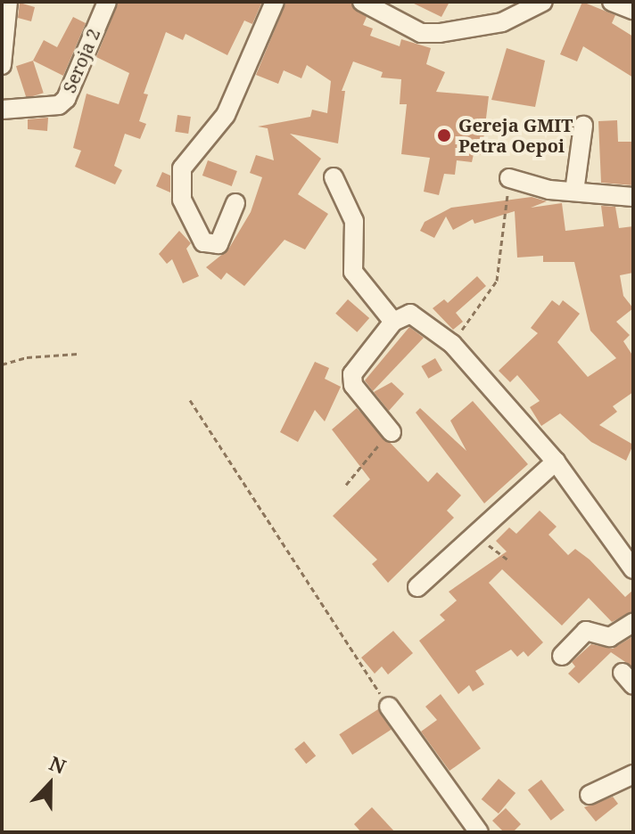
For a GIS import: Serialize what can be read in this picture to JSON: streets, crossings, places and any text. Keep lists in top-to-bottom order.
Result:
{
  "streets": {
    "street": ["Seroja 2"]
  },
  "places": ["Gereja GMIT Petra Oepoi"],
  "north": "top"
}
